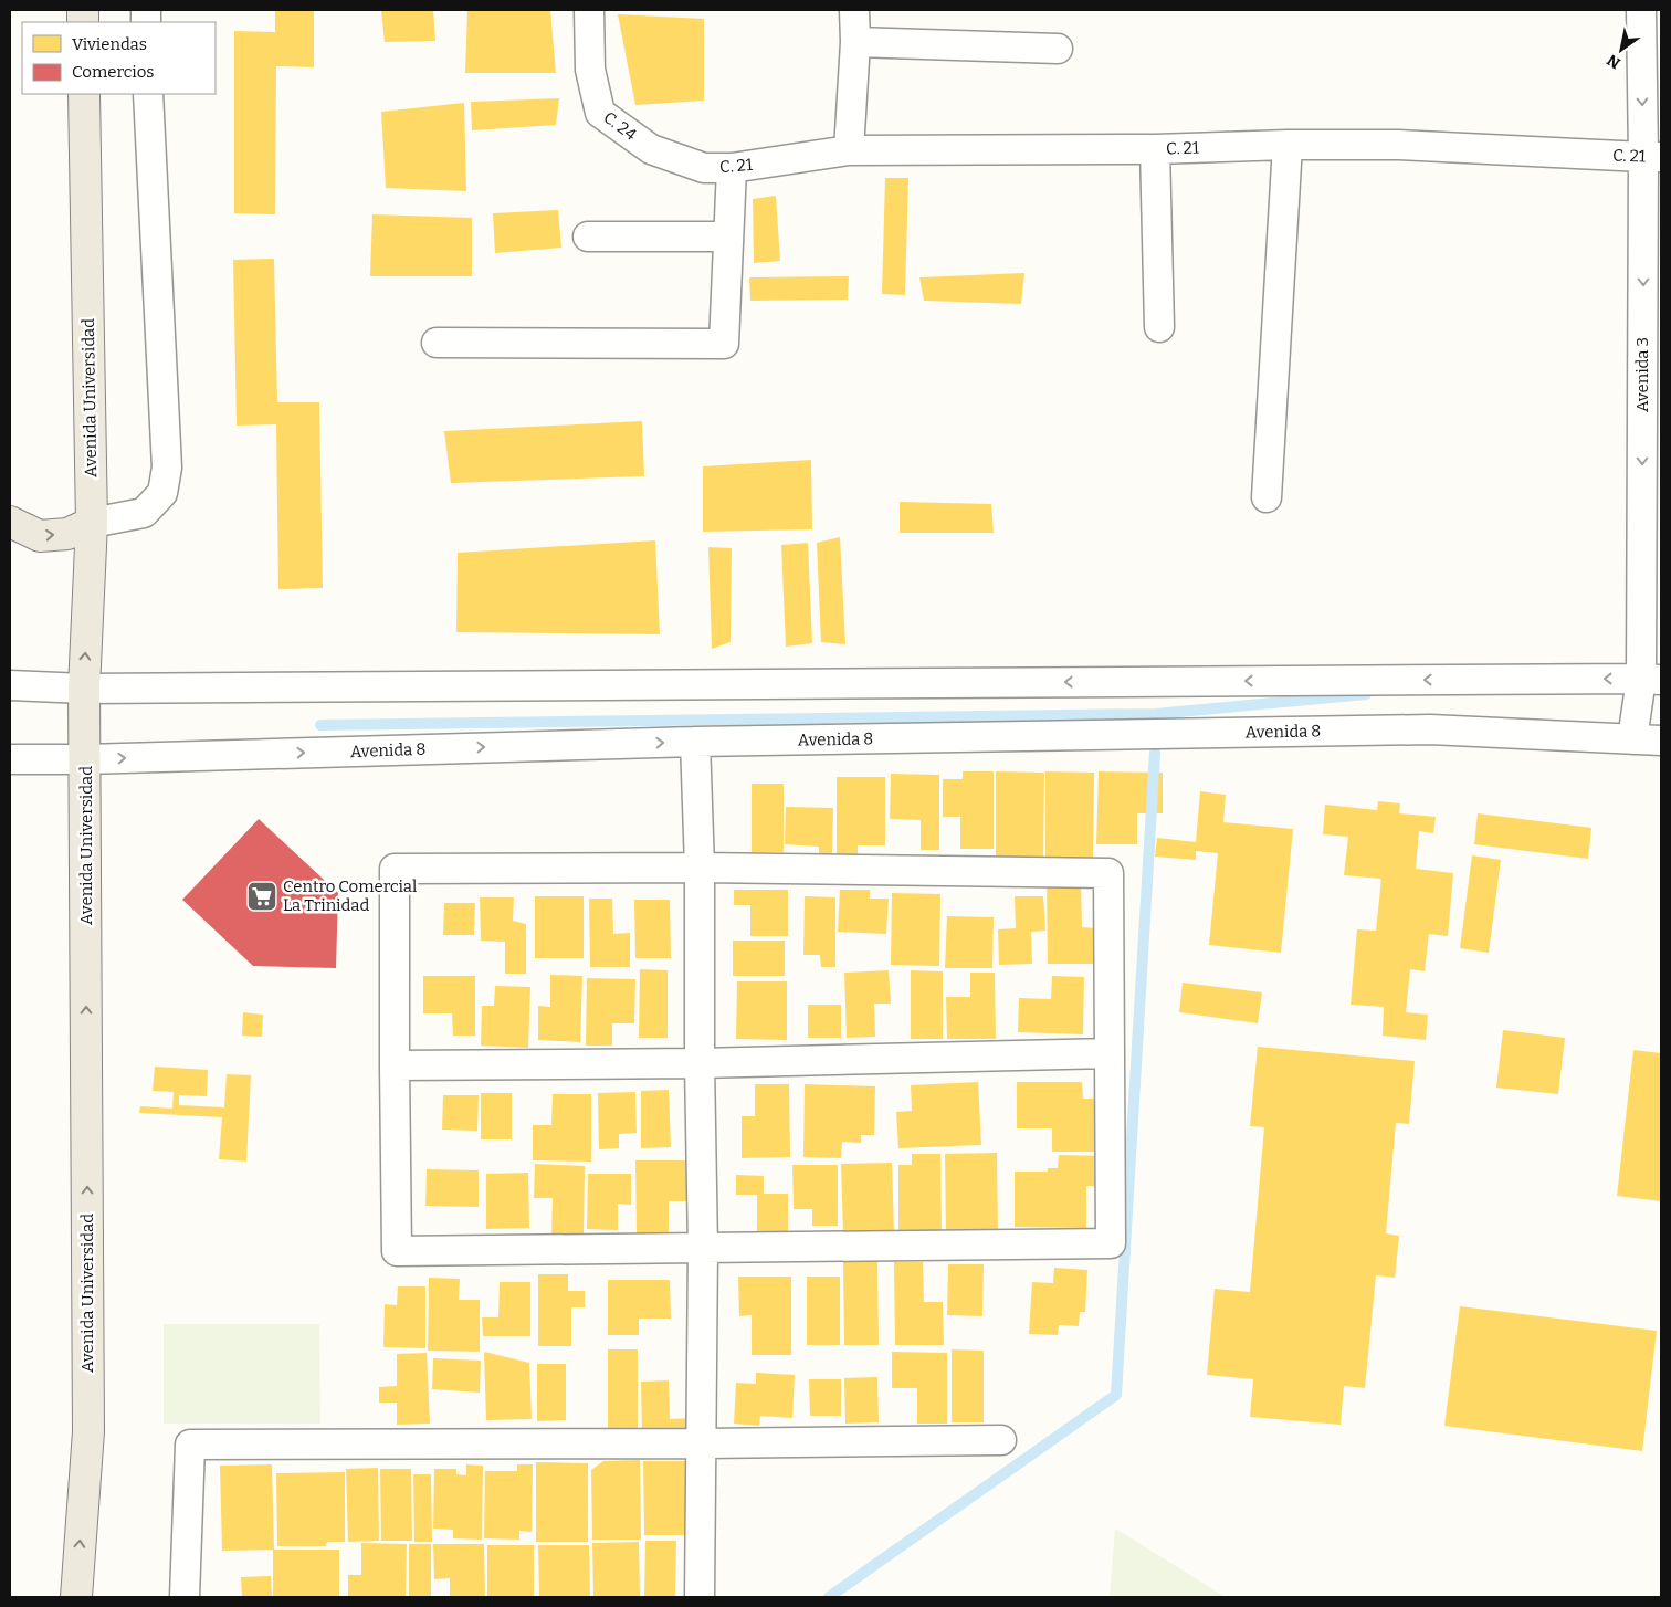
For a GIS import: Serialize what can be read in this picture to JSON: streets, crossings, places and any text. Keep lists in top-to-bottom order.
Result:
{
  "streets": {
    "main road": ["Avenida Universidad"],
    "street": [
      "C. 24",
      "C. 21",
      "Avenida 3",
      "Avenida 8"
    ]
  },
  "crossings": [
    ["C. 24", "C. 21"],
    ["C. 21", "Avenida 3"],
    ["Avenida 3", "Avenida 8"],
    ["Avenida Universidad", "Avenida 8"]
  ],
  "one_way": ["Avenida 3", "Avenida Universidad"],
  "places": {
    "supermarket": ["Centro Comercial La Trinidad"]
  },
  "legend": ["Viviendas", "Comercios"],
  "north": "bottom left"
}
